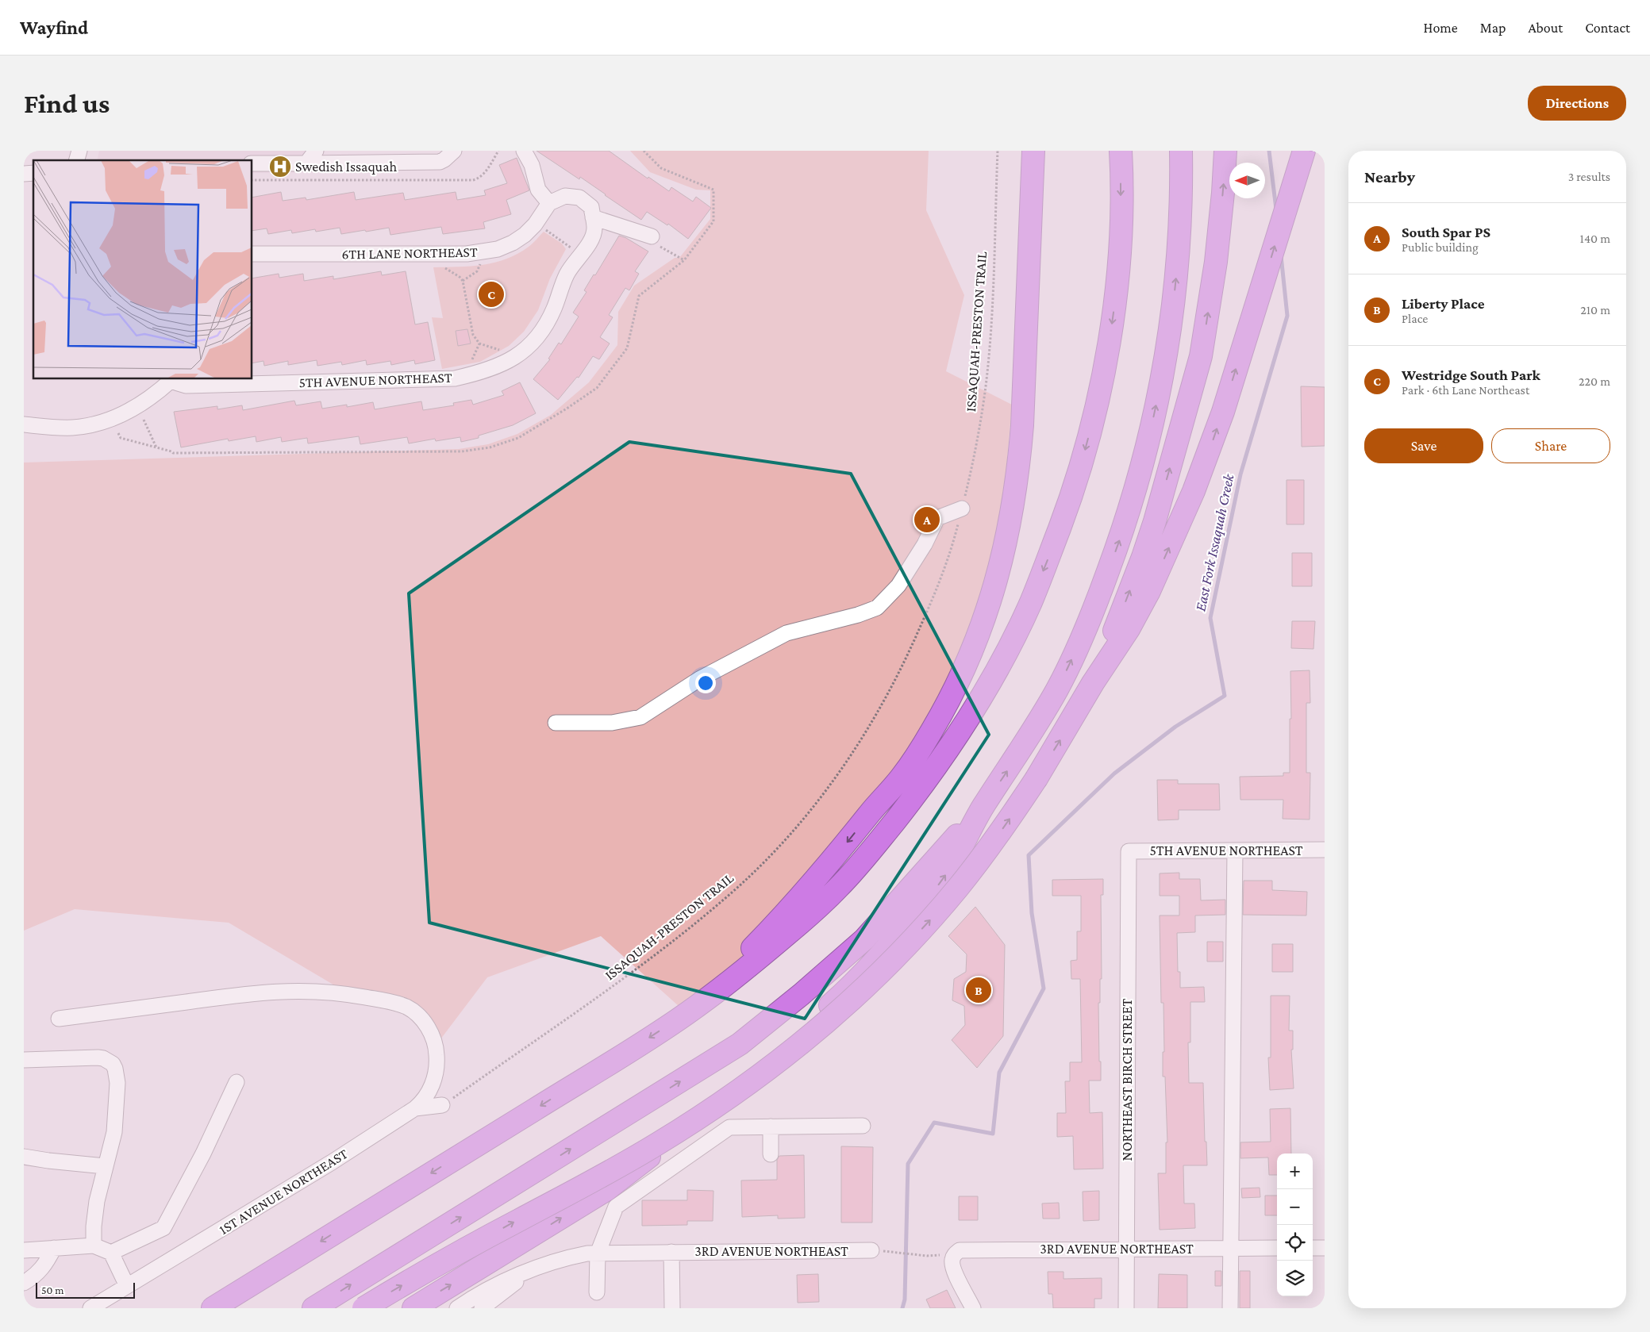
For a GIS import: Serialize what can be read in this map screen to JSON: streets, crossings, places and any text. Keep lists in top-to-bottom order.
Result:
{
  "streets": {
    "street": [
      "6TH LANE NORTHEAST",
      "5TH AVENUE NORTHEAST",
      "NORTHEAST BIRCH STREET",
      "1ST AVENUE NORTHEAST",
      "3RD AVENUE NORTHEAST"
    ],
    "path": ["ISSAQUAH-PRESTON TRAIL"]
  },
  "crossings": [
    ["5TH AVENUE NORTHEAST", "NORTHEAST BIRCH STREET"],
    ["NORTHEAST BIRCH STREET", "3RD AVENUE NORTHEAST"]
  ],
  "water": ["East Fork Issaquah Creek"],
  "places": {
    "hospital": ["Swedish Issaquah"]
  },
  "scale_bar": "50 m",
  "north": "left",
  "page": {
    "header": "Wayfind",
    "nav": [
      "Home",
      "Map",
      "About",
      "Contact"
    ],
    "buttons": [
      "Directions",
      ["Save", "Share"]
    ],
    "title": "Find us",
    "heading": ["Nearby", "3 results"],
    "list": [
      {
        "mark": "A",
        "name": "South Spar PS",
        "note": "Public building",
        "value": "140 m"
      },
      {
        "mark": "B",
        "name": "Liberty Place",
        "note": "Place",
        "value": "210 m"
      },
      {
        "mark": "C",
        "name": "Westridge South Park",
        "note": "Park · 6th Lane Northeast",
        "value": "220 m"
      }
    ],
    "pins": ["C", "A", "B"],
    "map_buttons": ["+", "−"],
    "scale": "50 m"
  }
}
